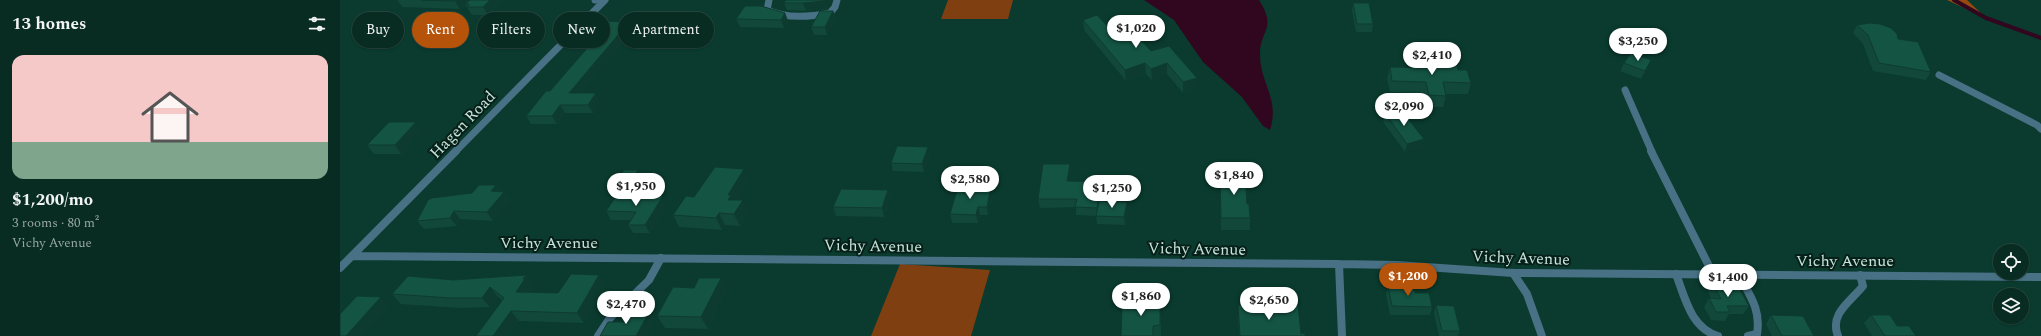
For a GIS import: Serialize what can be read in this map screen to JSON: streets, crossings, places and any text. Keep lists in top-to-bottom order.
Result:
{
  "streets": {
    "street": ["Hagen Road", "Vichy Avenue"]
  },
  "crossings": [
    ["Hagen Road", "Vichy Avenue"]
  ],
  "page": {
    "heading": "13 homes",
    "chip": [
      "Buy",
      "Rent",
      "Filters",
      "New",
      "Apartment"
    ],
    "price": [
      "$1,020",
      "$3,250",
      "$2,410",
      "$2,090",
      "$1,840",
      "$2,580",
      "$1,950",
      "$1,250",
      "$1,200",
      "$1,400",
      "$1,860",
      "$2,650",
      "$2,470"
    ],
    "list": [
      {
        "name": "$1,200/mo",
        "note": "3 rooms · 80 m² · Vichy Avenue"
      }
    ]
  }
}
